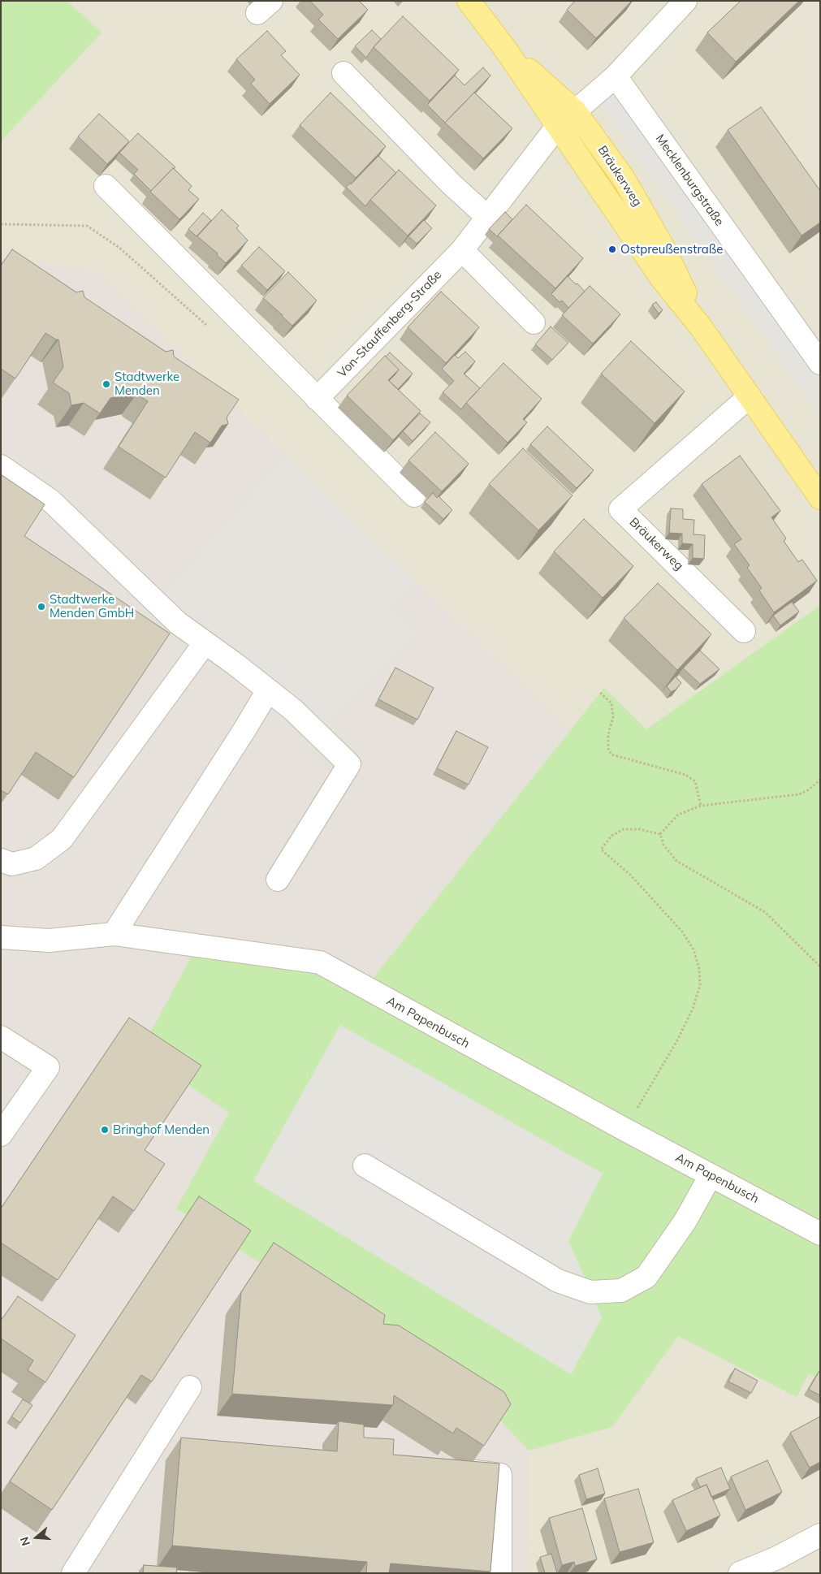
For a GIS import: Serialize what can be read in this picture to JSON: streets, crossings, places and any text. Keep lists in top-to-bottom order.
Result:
{
  "streets": {
    "main road": ["Bräukerweg"],
    "street": ["Mecklenburgstraße", "Von-Stauffenberg-Straße", "Am Papenbusch"]
  },
  "crossings": [
    ["Bräukerweg", "Von-Stauffenberg-Straße"]
  ],
  "places": [
    "Ostpreußenstraße",
    "Stadtwerke Menden",
    "Stadtwerke Menden GmbH",
    "Bringhof Menden"
  ],
  "north": "left"
}
